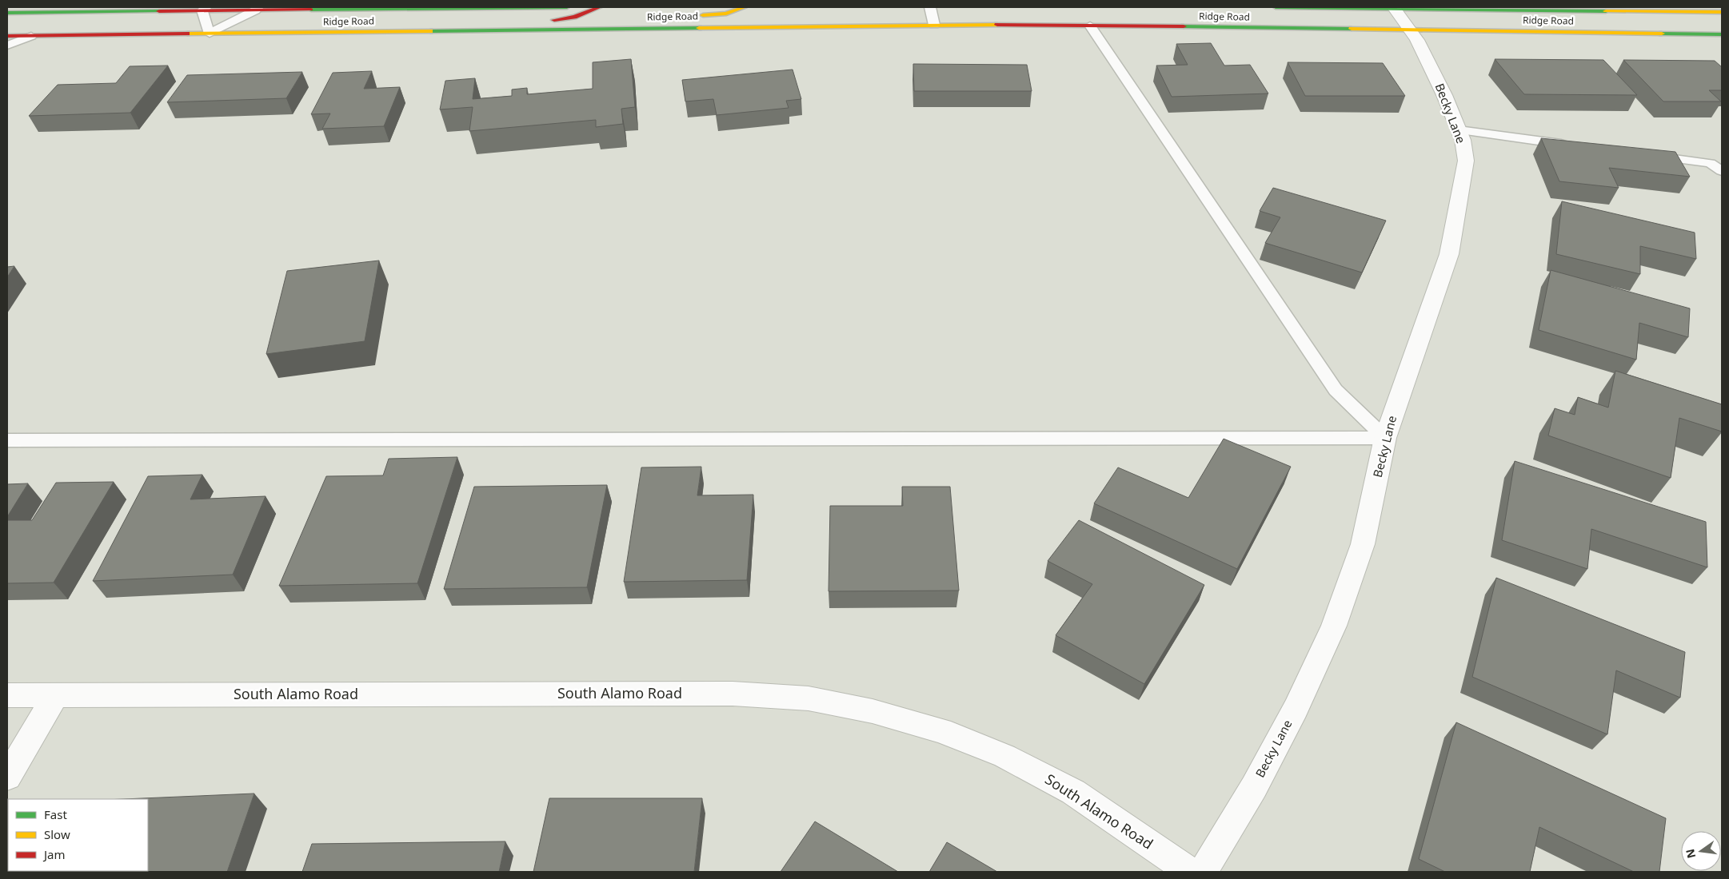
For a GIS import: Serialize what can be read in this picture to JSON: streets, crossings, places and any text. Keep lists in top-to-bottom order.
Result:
{
  "streets": {
    "main road": ["Ridge Road"],
    "street": ["Becky Lane", "South Alamo Road"]
  },
  "crossings": [
    ["Ridge Road", "Becky Lane"]
  ],
  "legend": ["Fast", "Slow", "Jam"],
  "north": "left"
}
